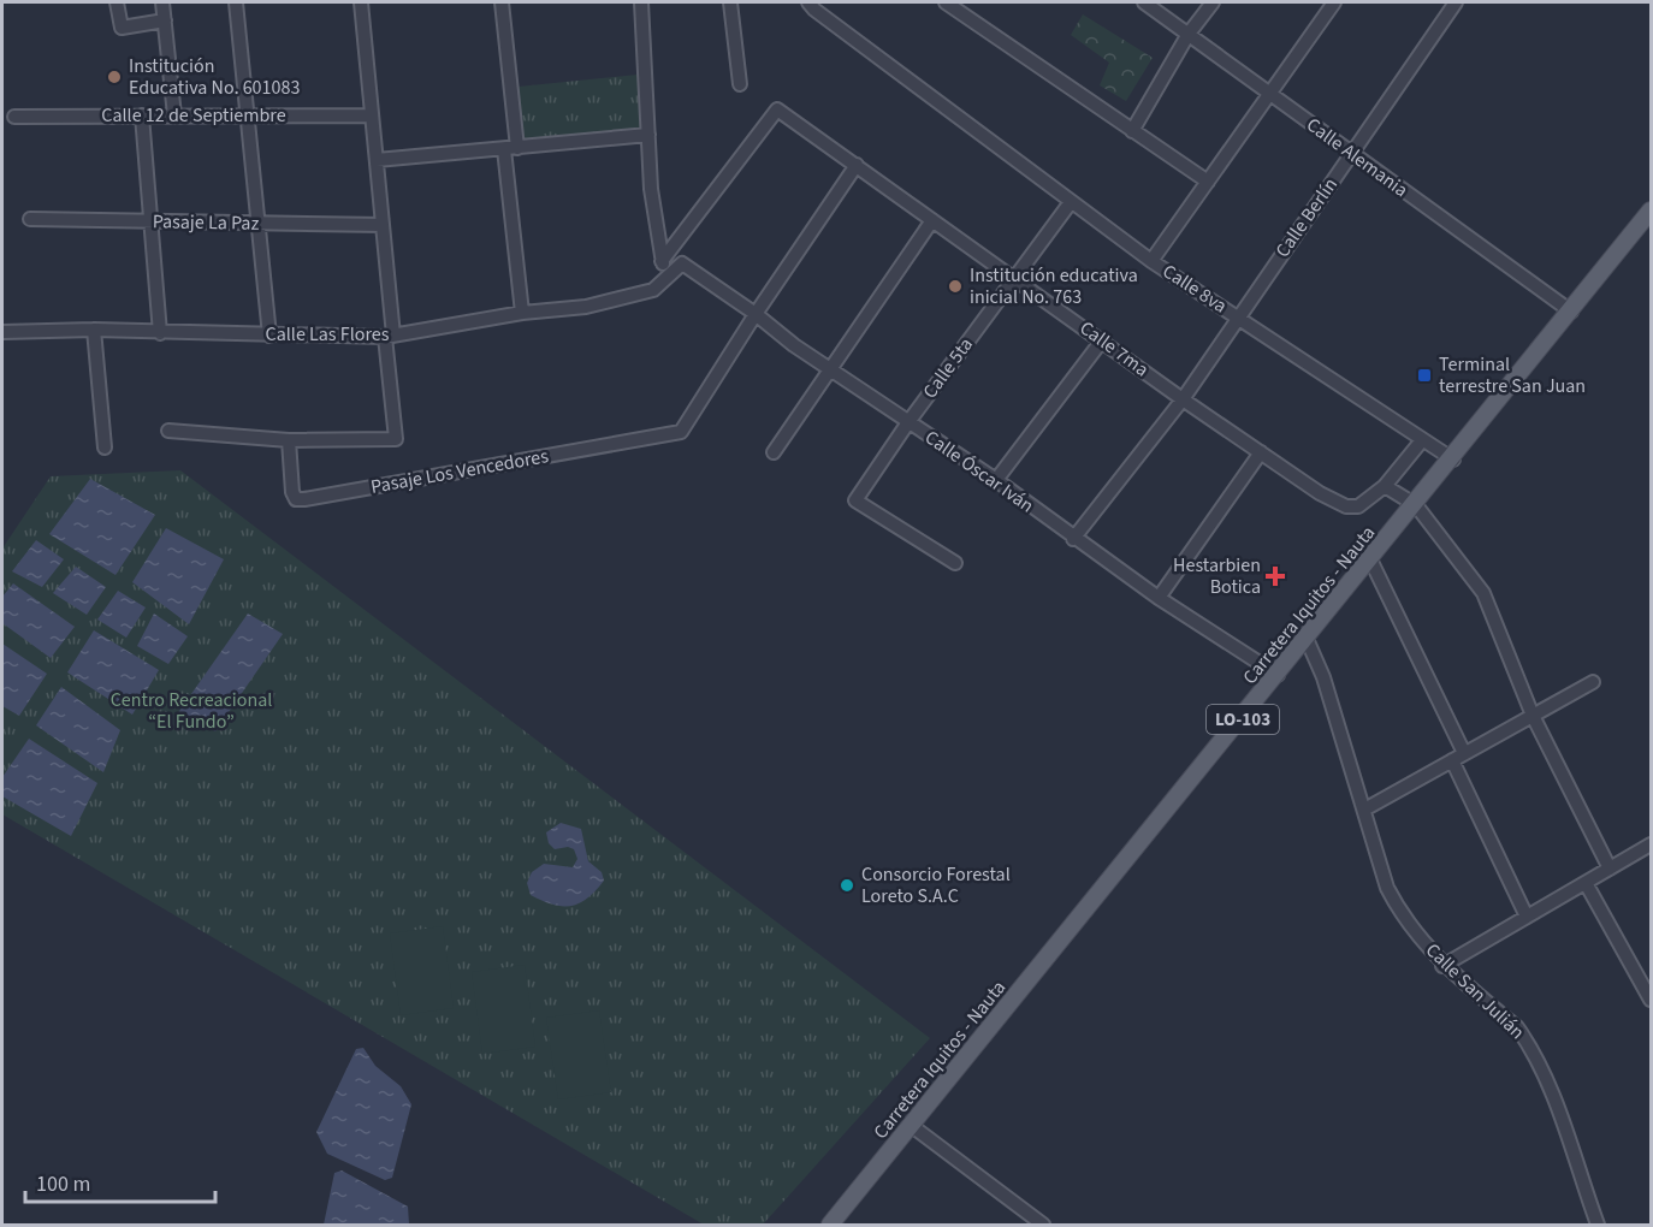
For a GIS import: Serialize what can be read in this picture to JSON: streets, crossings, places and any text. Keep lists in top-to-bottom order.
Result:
{
  "streets": {
    "main road": ["Carretera Iquitos - Nauta", "LO-103"],
    "street": [
      "Calle 12 de Septiembre",
      "Calle Alemania",
      "Calle Berlín",
      "Pasaje La Paz",
      "Calle 8va",
      "Calle Las Flores",
      "Calle 7ma",
      "Calle 5ta",
      "Pasaje Los Vencedores",
      "Calle Óscar Iván",
      "Calle San Julián"
    ]
  },
  "crossings": [
    ["Calle Alemania", "Calle Berlín"],
    ["Calle Alemania", "Carretera Iquitos - Nauta"],
    ["Calle Berlín", "Calle 8va"],
    ["Calle Berlín", "Calle 7ma"],
    ["Calle Berlín", "Calle Óscar Iván"],
    ["Calle 8va", "Calle 7ma"],
    ["Calle 8va", "Calle 5ta"],
    ["Calle 8va", "Carretera Iquitos - Nauta"],
    ["Calle Las Flores", "Calle Óscar Iván"],
    ["Calle 7ma", "Calle 5ta"],
    ["Calle 5ta", "Calle Óscar Iván"],
    ["Pasaje Los Vencedores", "Calle Óscar Iván"],
    ["Calle Óscar Iván", "Carretera Iquitos - Nauta"],
    ["Carretera Iquitos - Nauta", "Calle San Julián"]
  ],
  "parks": ["Centro Recreacional “El Fundo”"],
  "places": {
    "other": ["Institución Educativa No. 601083", "Institución educativa inicial No. 763", "Consorcio Forestal Loreto S.A.C"],
    "transit": ["Terminal terrestre San Juan"],
    "health": ["Hestarbien Botica"]
  },
  "scale_bar": "100 m"
}
